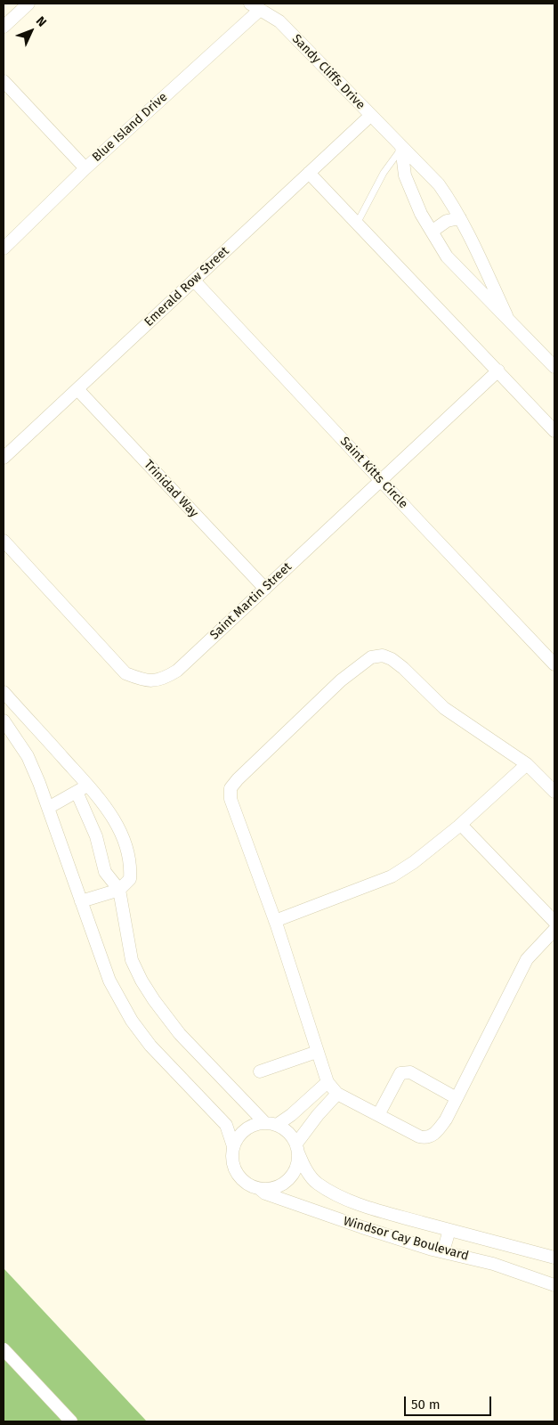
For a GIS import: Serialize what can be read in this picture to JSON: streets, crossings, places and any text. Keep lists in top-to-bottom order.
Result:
{
  "streets": {
    "street": [
      "Sandy Cliffs Drive",
      "Blue Island Drive",
      "Emerald Row Street",
      "Saint Kitts Circle",
      "Trinidad Way",
      "Saint Martin Street",
      "Windsor Cay Boulevard"
    ]
  },
  "crossings": [
    ["Sandy Cliffs Drive", "Blue Island Drive"],
    ["Sandy Cliffs Drive", "Emerald Row Street"],
    ["Emerald Row Street", "Saint Kitts Circle"],
    ["Emerald Row Street", "Trinidad Way"],
    ["Saint Kitts Circle", "Saint Martin Street"],
    ["Trinidad Way", "Saint Martin Street"]
  ],
  "scale_bar": "50 m",
  "north": "top right"
}
